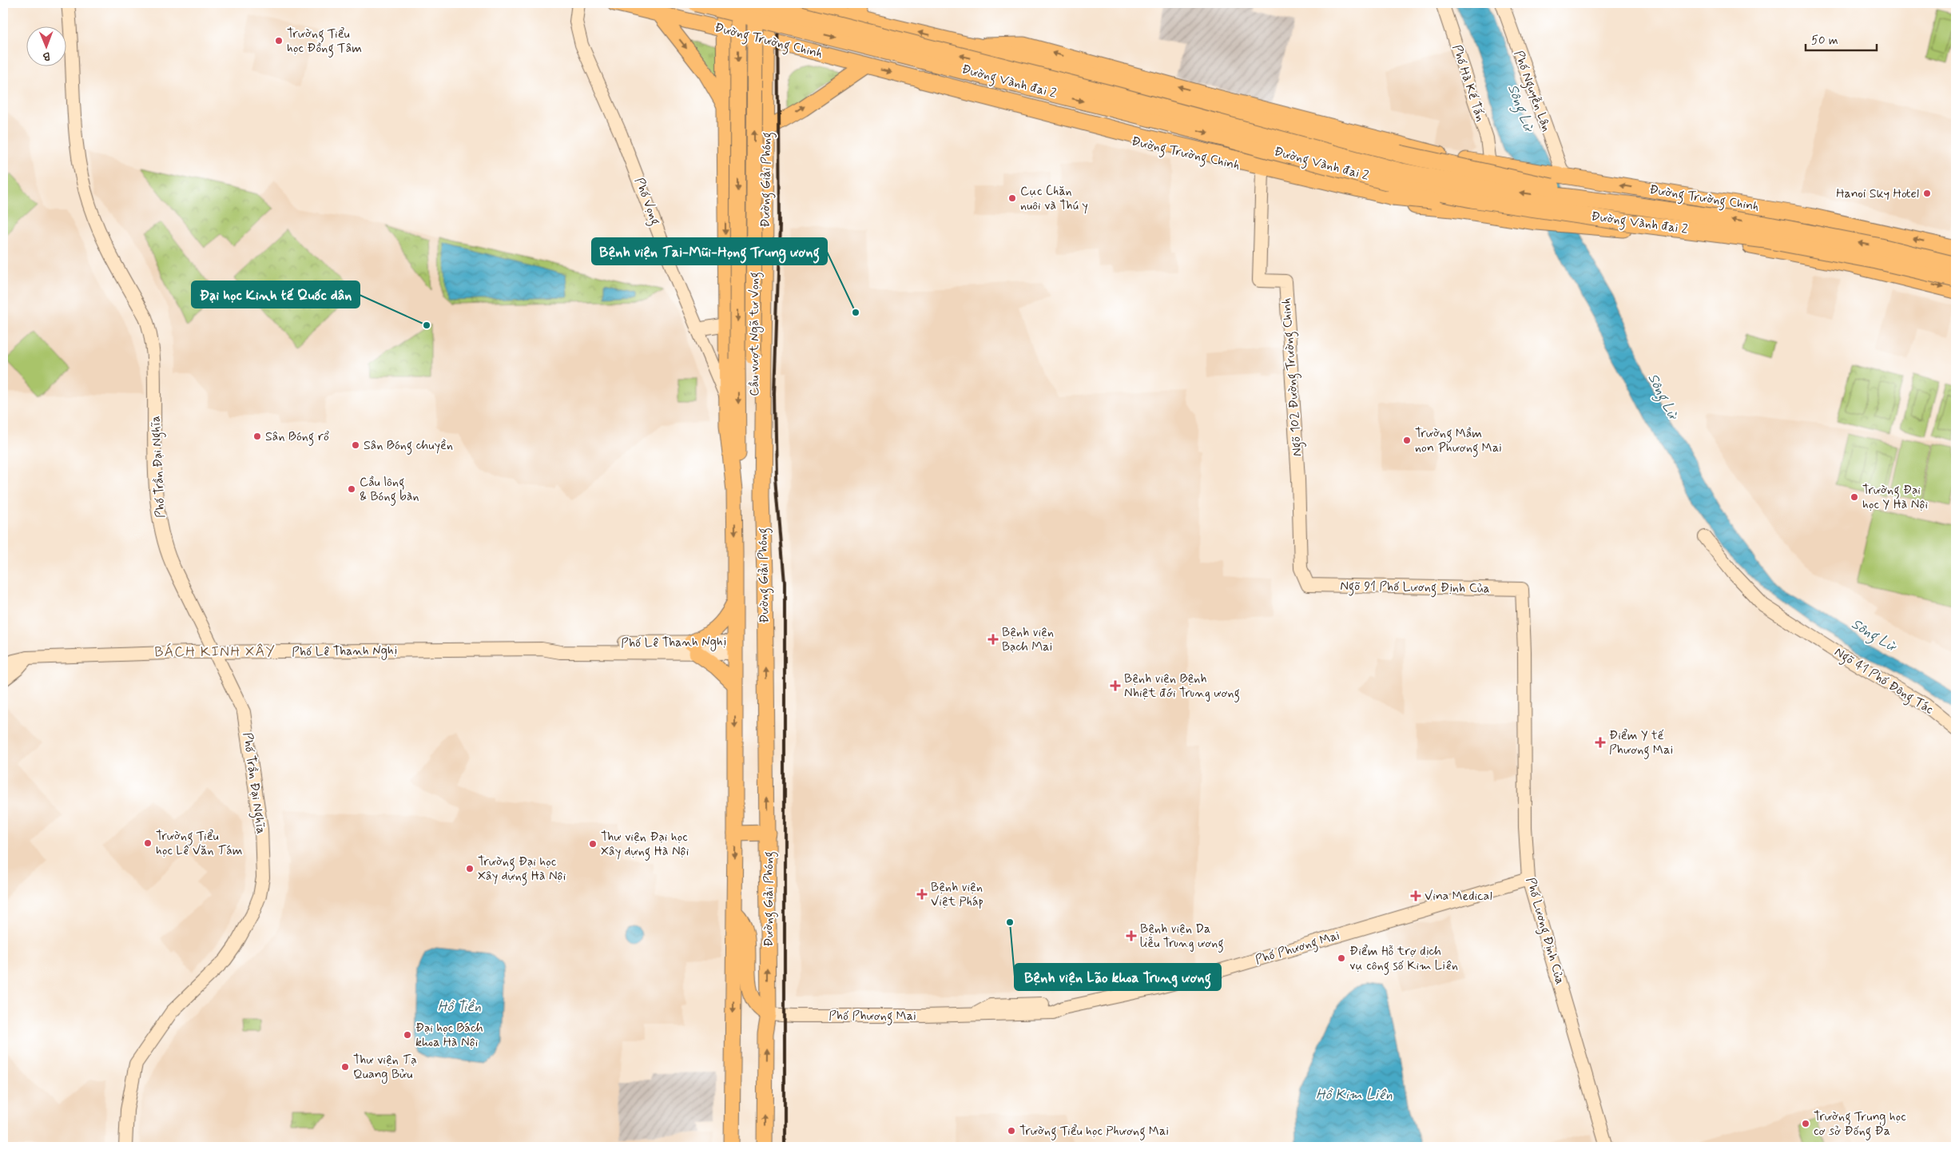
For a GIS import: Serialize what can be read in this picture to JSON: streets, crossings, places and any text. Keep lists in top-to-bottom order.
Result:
{
  "streets": {
    "highway": ["Đường Vành đai 2"],
    "main road": ["Đường Trường Chinh", "Đường Giải Phóng", "Cầu vượt Ngã tư Vọng"],
    "street": [
      "Phố Hà Kế Tấn",
      "Phố Nguyễn Lân",
      "Phố Vọng",
      "Ngõ 102 Đường Trường Chinh",
      "Phố Trần Đại Nghĩa",
      "Ngõ 91 Phố Lương Định Của",
      "Phố Lê Thanh Nghị",
      "Ngõ 41 Phố Đông Tác",
      "Phố Lương Định Của",
      "Phố Phương Mai"
    ]
  },
  "crossings": [
    ["Đường Trường Chinh", "Phố Hà Kế Tấn"],
    ["Đường Trường Chinh", "Phố Nguyễn Lân"],
    ["Đường Trường Chinh", "Đường Giải Phóng"],
    ["Đường Trường Chinh", "Ngõ 102 Đường Trường Chinh"],
    ["Đường Vành đai 2", "Cầu vượt Ngã tư Vọng"],
    ["Đường Giải Phóng", "Cầu vượt Ngã tư Vọng"],
    ["Đường Giải Phóng", "Phố Phương Mai"],
    ["Ngõ 102 Đường Trường Chinh", "Ngõ 91 Phố Lương Định Của"],
    ["Phố Trần Đại Nghĩa", "Phố Lê Thanh Nghị"],
    ["Ngõ 91 Phố Lương Định Của", "Phố Lương Định Của"],
    ["Phố Lương Định Của", "Phố Phương Mai"]
  ],
  "districts": ["BÁCH KINH XÂY"],
  "water": ["Sông Lừ", "Hồ Tiền", "Hồ Kim Liên"],
  "places": {
    "other": [
      "Trường Tiểu học Đồng Tâm",
      "Hanoi Sky Hotel",
      "Cục Chăn nuôi và Thú y",
      "Bệnh viện Tai-Mũi-Họng Trung ương",
      "Đại học Kinh tế Quốc dân",
      "Sân Bóng rổ",
      "Trường Mầm non Phương Mai",
      "Sân Bóng chuyền",
      "Cầu lông & Bóng bàn",
      "Trường Đại học Y Hà Nội",
      "Trường Tiểu học Lê Văn Tám",
      "Thư viện Đại học Xây dựng Hà Nội",
      "Trường Đại học Xây dựng Hà Nội",
      "Bệnh viện Lão khoa Trung ương",
      "Điểm Hỗ trợ dịch vụ công số Kim Liên",
      "Đại học Bách khoa Hà Nội",
      "Thư viện Tạ Quang Bửu",
      "Trường Trung học cơ sở Đống Đa",
      "Trường Tiểu học Phương Mai"
    ],
    "health": [
      "Bệnh viện Bạch Mai",
      "Bệnh viện Bệnh Nhiệt đới Trung ương",
      "Điểm Y tế Phương Mai",
      "Bệnh viện Việt Pháp",
      "Vina Medical",
      "Bệnh viện Da liễu Trung ương"
    ]
  },
  "scale_bar": "50 m",
  "north": "bottom"
}
